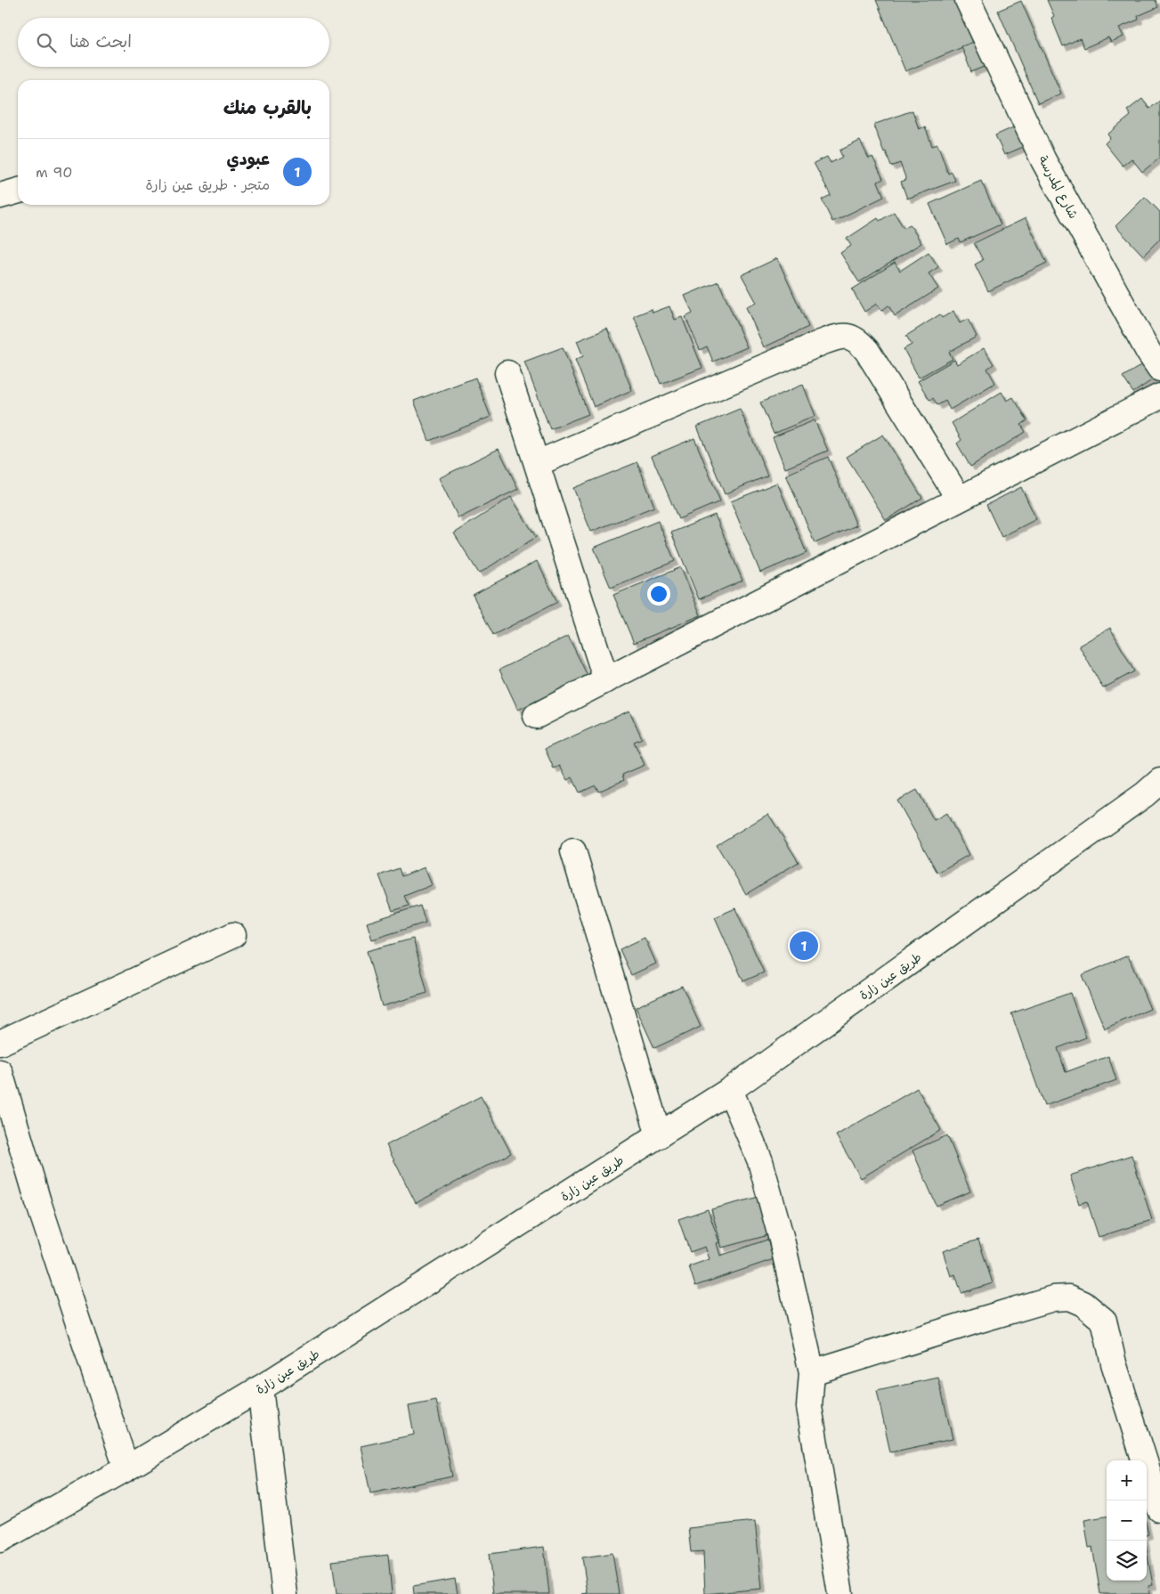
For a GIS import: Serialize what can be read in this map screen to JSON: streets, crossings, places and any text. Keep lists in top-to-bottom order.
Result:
{
  "streets": {
    "street": ["شارع المدرسة", "طريق عين زارة"]
  },
  "page": {
    "search": "ابحث هنا",
    "heading": "بالقرب منك",
    "list": [
      {
        "mark": "1",
        "name": "عبودي",
        "note": "متجر · طريق عين زارة",
        "value": "90 m"
      }
    ],
    "pins": "1",
    "map_buttons": ["+", "−"]
  }
}
